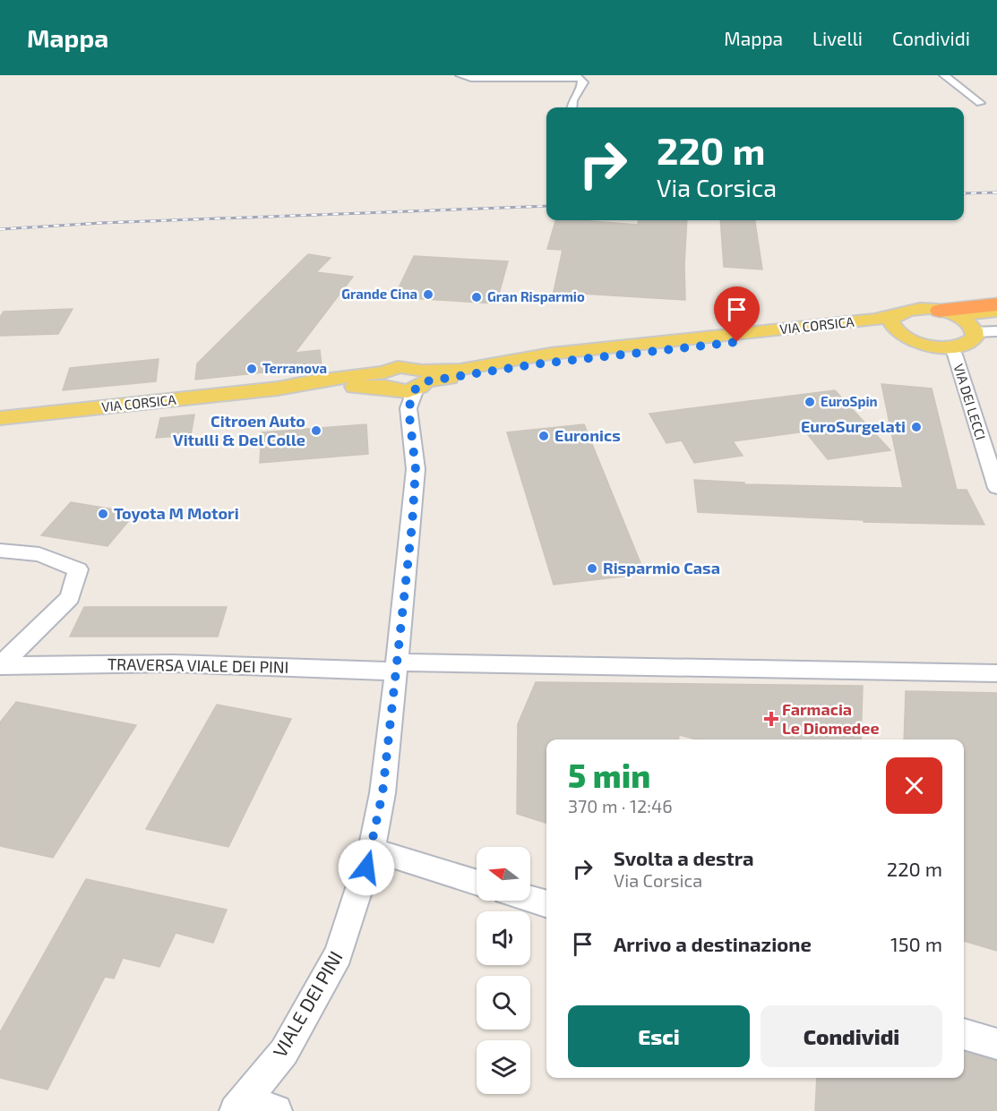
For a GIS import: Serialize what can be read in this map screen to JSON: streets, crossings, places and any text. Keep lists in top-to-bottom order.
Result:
{
  "streets": {
    "main road": ["VIA CORSICA"],
    "street": ["VIA DEI LECCI", "TRAVERSA VIALE DEI PINI", "VIALE DEI PINI"]
  },
  "crossings": [
    ["VIA CORSICA", "VIA DEI LECCI"],
    ["VIA CORSICA", "VIALE DEI PINI"],
    ["TRAVERSA VIALE DEI PINI", "VIALE DEI PINI"]
  ],
  "places": {
    "other": [
      "Grande Cina",
      "Gran Risparmio",
      "Terranova",
      "EuroSpin",
      "EuroSurgelati",
      "Citroen Auto Vitulli & Del Colle",
      "Euronics",
      "Toyota M Motori",
      "Risparmio Casa"
    ],
    "health": ["Farmacia Le Diomedee"]
  },
  "north": "left",
  "page": {
    "header": "Mappa",
    "nav": ["Mappa", "Livelli", "Condividi"],
    "turn": ["220 m", "Via Corsica"],
    "heading": ["5 min", "370 m · 12:46"],
    "list": [
      {
        "name": "Svolta a destra",
        "note": "Via Corsica",
        "value": "220 m"
      },
      {
        "name": "Arrivo a destinazione",
        "value": "150 m"
      }
    ],
    "buttons": ["Esci", "Condividi"]
  }
}
